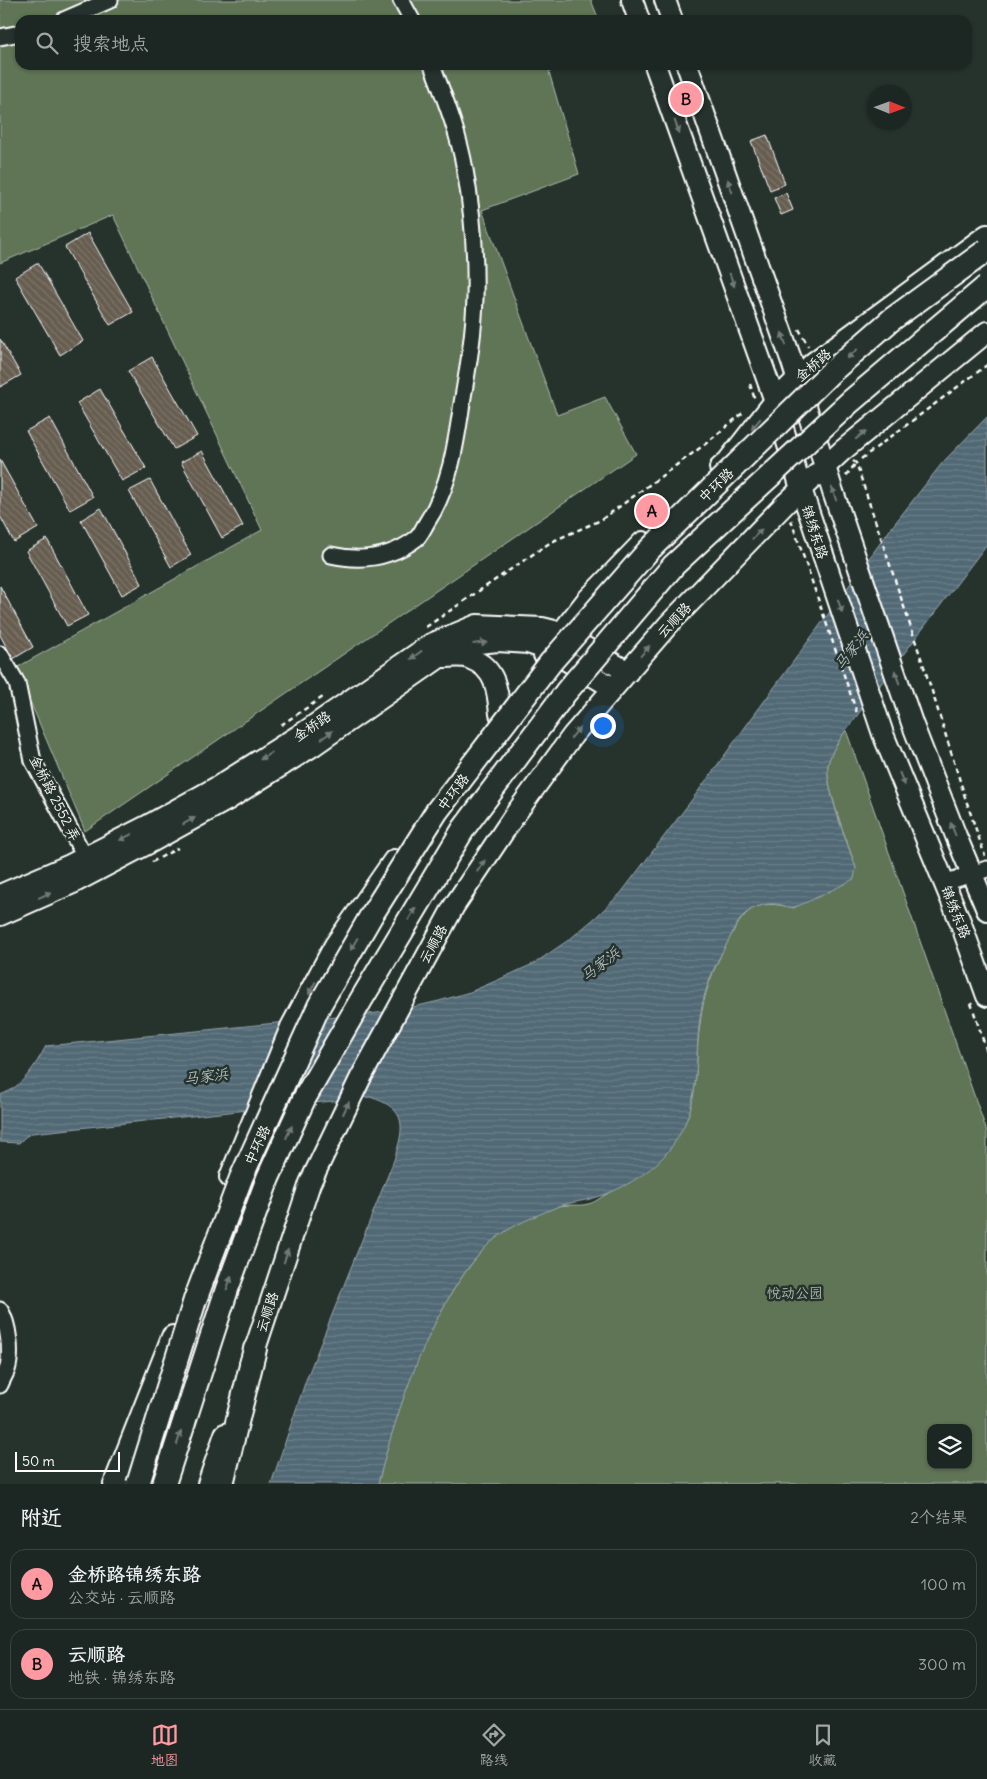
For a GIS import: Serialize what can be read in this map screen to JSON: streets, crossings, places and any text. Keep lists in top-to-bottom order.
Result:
{
  "streets": {
    "highway": ["中环路"],
    "main road": ["金桥路", "锦绣东路", "云顺路"],
    "street": ["金桥路 2552 弄"]
  },
  "crossings": [
    ["金桥路", "锦绣东路"],
    ["金桥路", "云顺路"],
    ["金桥路", "金桥路 2552 弄"],
    ["锦绣东路", "云顺路"]
  ],
  "water": ["马家浜"],
  "parks": ["悦动公园"],
  "scale_bar": "50 m",
  "north": "right",
  "page": {
    "search": "搜索地点",
    "pins": ["B", "A"],
    "scale": "50 m",
    "heading": ["附近", "2个结果"],
    "list": [
      {
        "mark": "A",
        "name": "金桥路锦绣东路",
        "note": "公交站 · 云顺路",
        "value": "100 m"
      },
      {
        "mark": "B",
        "name": "云顺路",
        "note": "地铁 · 锦绣东路",
        "value": "300 m"
      }
    ],
    "nav": ["地图", "路线", "收藏"]
  }
}
